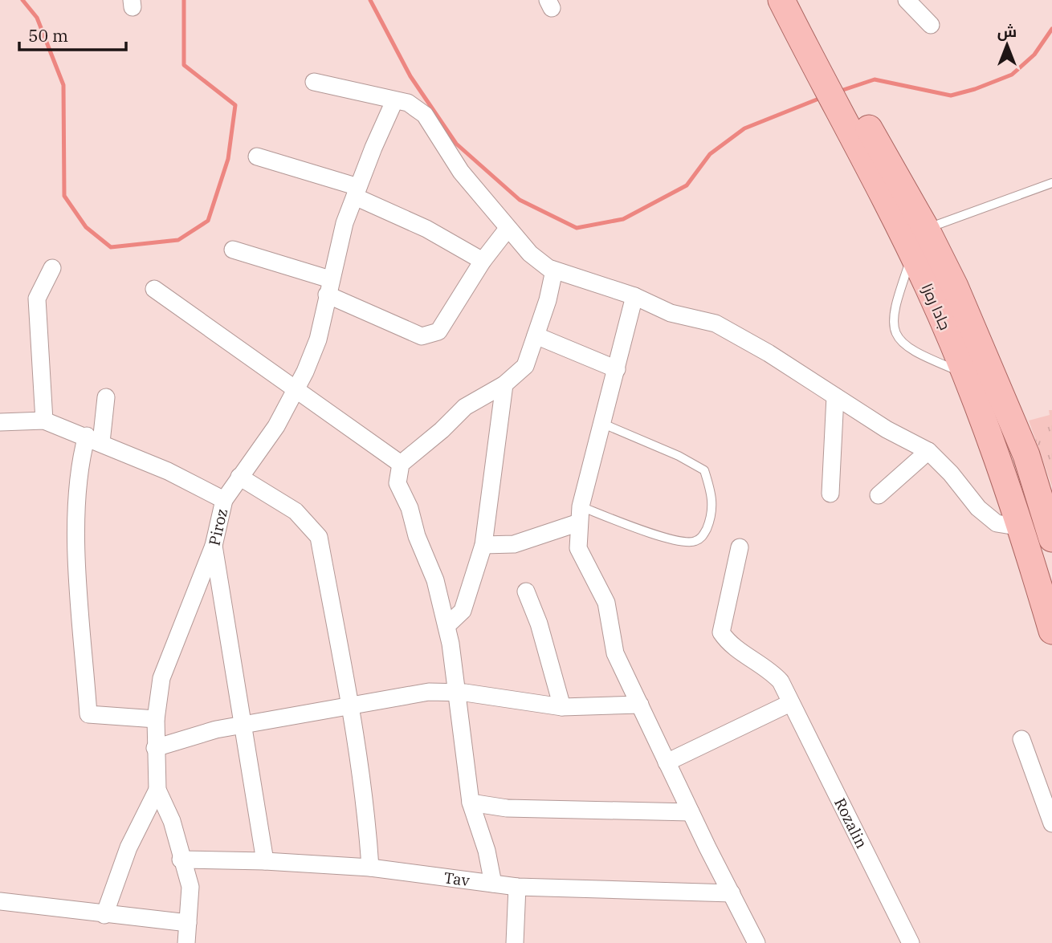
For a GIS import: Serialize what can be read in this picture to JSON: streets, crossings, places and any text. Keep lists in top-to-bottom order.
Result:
{
  "streets": {
    "main road": ["جادا ره‌زا"],
    "street": ["Piroz", "Rozalin", "Tav"]
  },
  "crossings": [
    ["Piroz", "Tav"]
  ],
  "scale_bar": "50 m",
  "north": "top"
}
